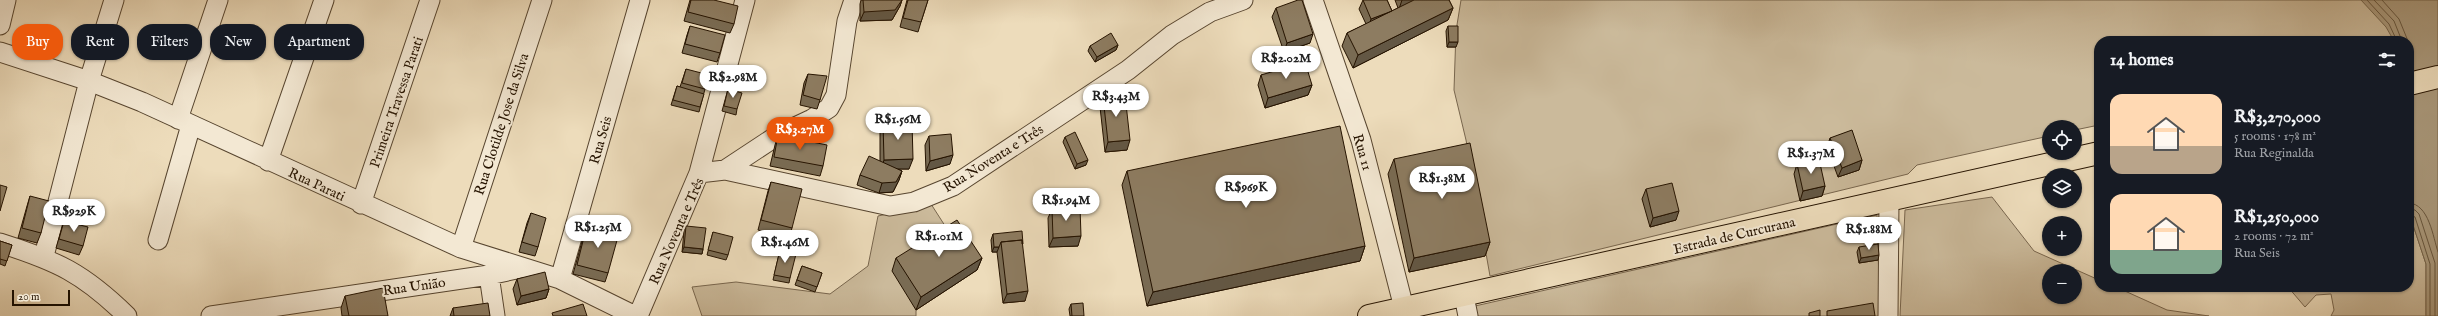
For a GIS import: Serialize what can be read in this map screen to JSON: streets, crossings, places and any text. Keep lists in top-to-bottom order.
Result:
{
  "streets": {
    "main road": ["Estrada de Curcurana"],
    "street": [
      "Primeira Travessa Parati",
      "Rua Clotilde Jose da Silva",
      "Rua Seis",
      "Rua 11",
      "Rua Noventa e Três",
      "Rua Parati",
      "Rua União"
    ]
  },
  "crossings": [
    ["Primeira Travessa Parati", "Rua Parati"],
    ["Rua Clotilde Jose da Silva", "Rua Parati"],
    ["Rua Seis", "Rua Parati"],
    ["Rua 11", "Estrada de Curcurana"],
    ["Rua Parati", "Rua União"]
  ],
  "scale_bar": "20 m",
  "page": {
    "chip": [
      "Buy",
      "Rent",
      "Filters",
      "New",
      "Apartment"
    ],
    "heading": "14 homes",
    "price": [
      "R$2.02M",
      "R$2.98M",
      "R$3.43M",
      "R$1.56M",
      "R$3.27M",
      "R$1.37M",
      "R$1.38M",
      "R$969K",
      "R$1.94M",
      "R$929K",
      "R$1.25M",
      "R$1.88M",
      "R$1.01M",
      "R$1.46M"
    ],
    "list": [
      {
        "name": "R$3,270,000",
        "note": "5 rooms · 178 m² · Rua Reginalda"
      },
      {
        "name": "R$1,250,000",
        "note": "2 rooms · 72 m² · Rua Seis"
      }
    ],
    "map_buttons": ["+", "−"],
    "scale": "20 m"
  }
}
